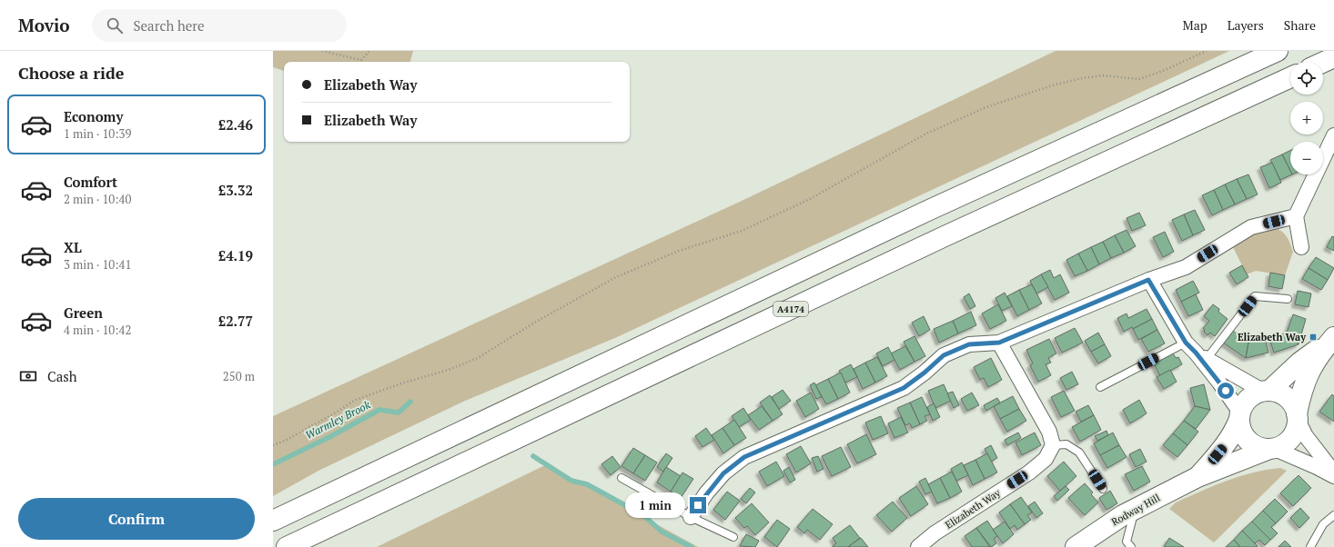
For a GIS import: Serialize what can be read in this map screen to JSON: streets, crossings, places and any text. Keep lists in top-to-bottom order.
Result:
{
  "streets": {
    "main road": ["A4174", "Rodway Hill"],
    "street": ["Elizabeth Way"]
  },
  "water": ["Warmley Brook"],
  "places": {
    "transit": ["Elizabeth Way"]
  },
  "page": {
    "header": "Movio",
    "search": "Search here",
    "nav": ["Map", "Layers", "Share"],
    "heading": "Choose a ride",
    "map_buttons": ["+", "−"],
    "banner": ["Elizabeth Way", "Elizabeth Way"],
    "list": [
      {
        "name": "Economy",
        "note": "1 min · 10:39",
        "value": "£2.46"
      },
      {
        "name": "Comfort",
        "note": "2 min · 10:40",
        "value": "£3.32"
      },
      {
        "name": "XL",
        "note": "3 min · 10:41",
        "value": "£4.19"
      },
      {
        "name": "Green",
        "note": "4 min · 10:42",
        "value": "£2.77"
      }
    ],
    "pay": ["Cash", "250 m"],
    "buttons": "Confirm",
    "bubble": "1 min"
  }
}
